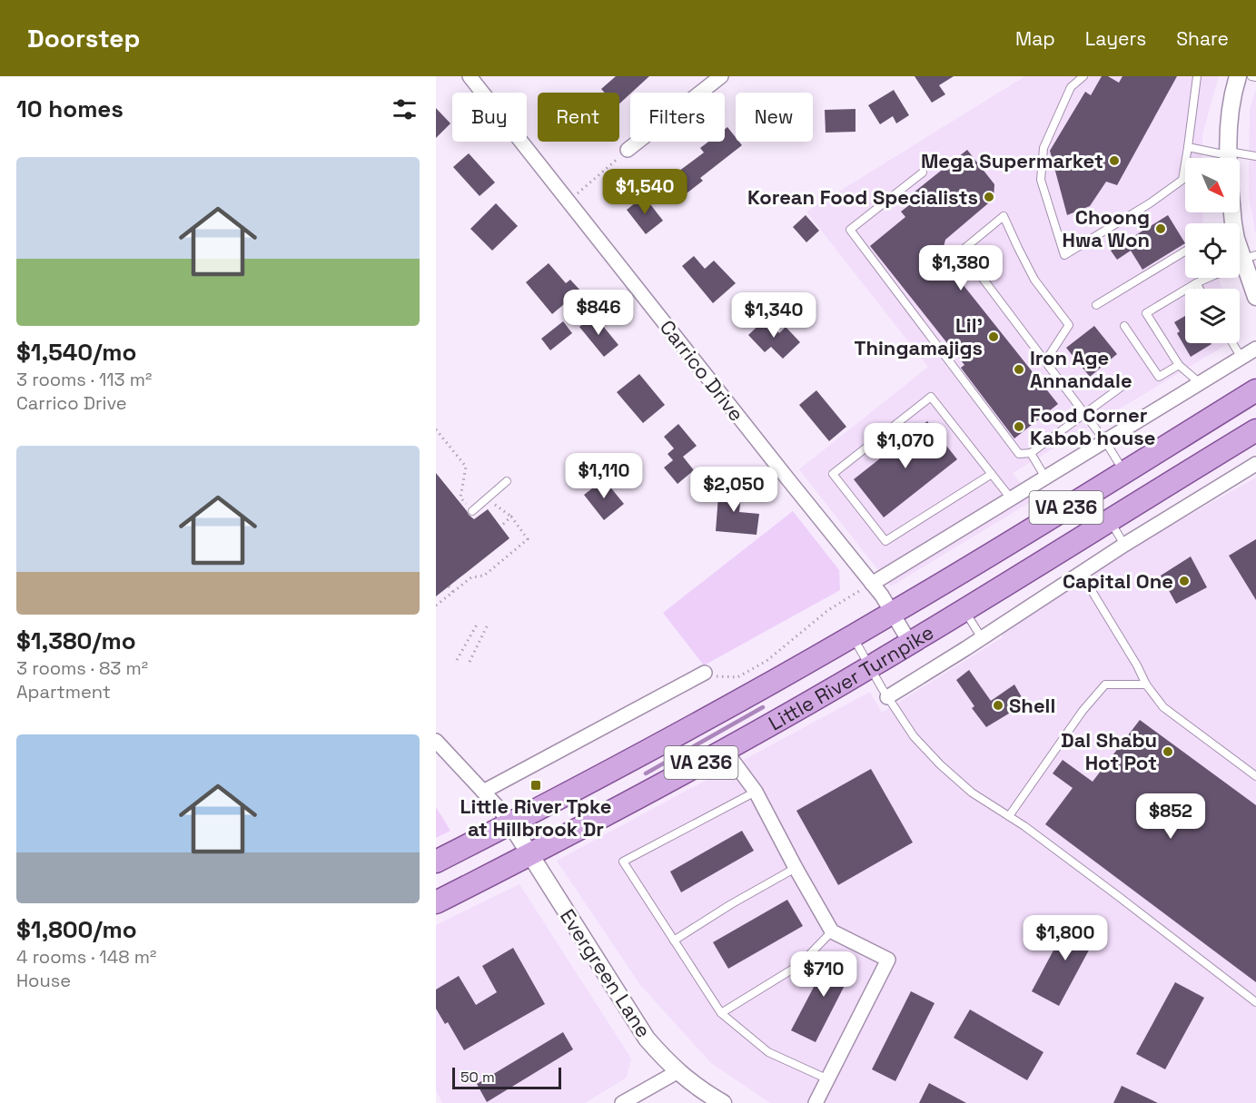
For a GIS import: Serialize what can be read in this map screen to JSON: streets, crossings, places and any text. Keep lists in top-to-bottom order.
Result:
{
  "streets": {
    "main road": ["VA 236", "Little River Turnpike"],
    "street": ["Carrico Drive", "Evergreen Lane"]
  },
  "crossings": [
    ["Carrico Drive", "Little River Turnpike"],
    ["Little River Turnpike", "Evergreen Lane"]
  ],
  "places": {
    "other": [
      "Mega Supermarket",
      "Korean Food Specialists",
      "Choong Hwa Won",
      "Lil' Thingamajigs",
      "Iron Age Annandale",
      "Food Corner Kabob house",
      "Capital One",
      "Shell",
      "Dal Shabu Hot Pot"
    ],
    "transit": ["Little River Tpke at Hillbrook Dr"]
  },
  "scale_bar": "50 m",
  "north": "bottom right",
  "page": {
    "header": "Doorstep",
    "nav": ["Map", "Layers", "Share"],
    "heading": "10 homes",
    "chip": [
      "Buy",
      "Rent",
      "Filters",
      "New"
    ],
    "list": [
      {
        "name": "$1,540/mo",
        "note": "3 rooms · 113 m² · Carrico Drive"
      },
      {
        "name": "$1,380/mo",
        "note": "3 rooms · 83 m² · Apartment"
      },
      {
        "name": "$1,800/mo",
        "note": "4 rooms · 148 m² · House"
      }
    ],
    "price": [
      "$1,540",
      "$1,380",
      "$846",
      "$1,340",
      "$1,070",
      "$1,110",
      "$2,050",
      "$852",
      "$1,800",
      "$710"
    ],
    "scale": "50 m"
  }
}
